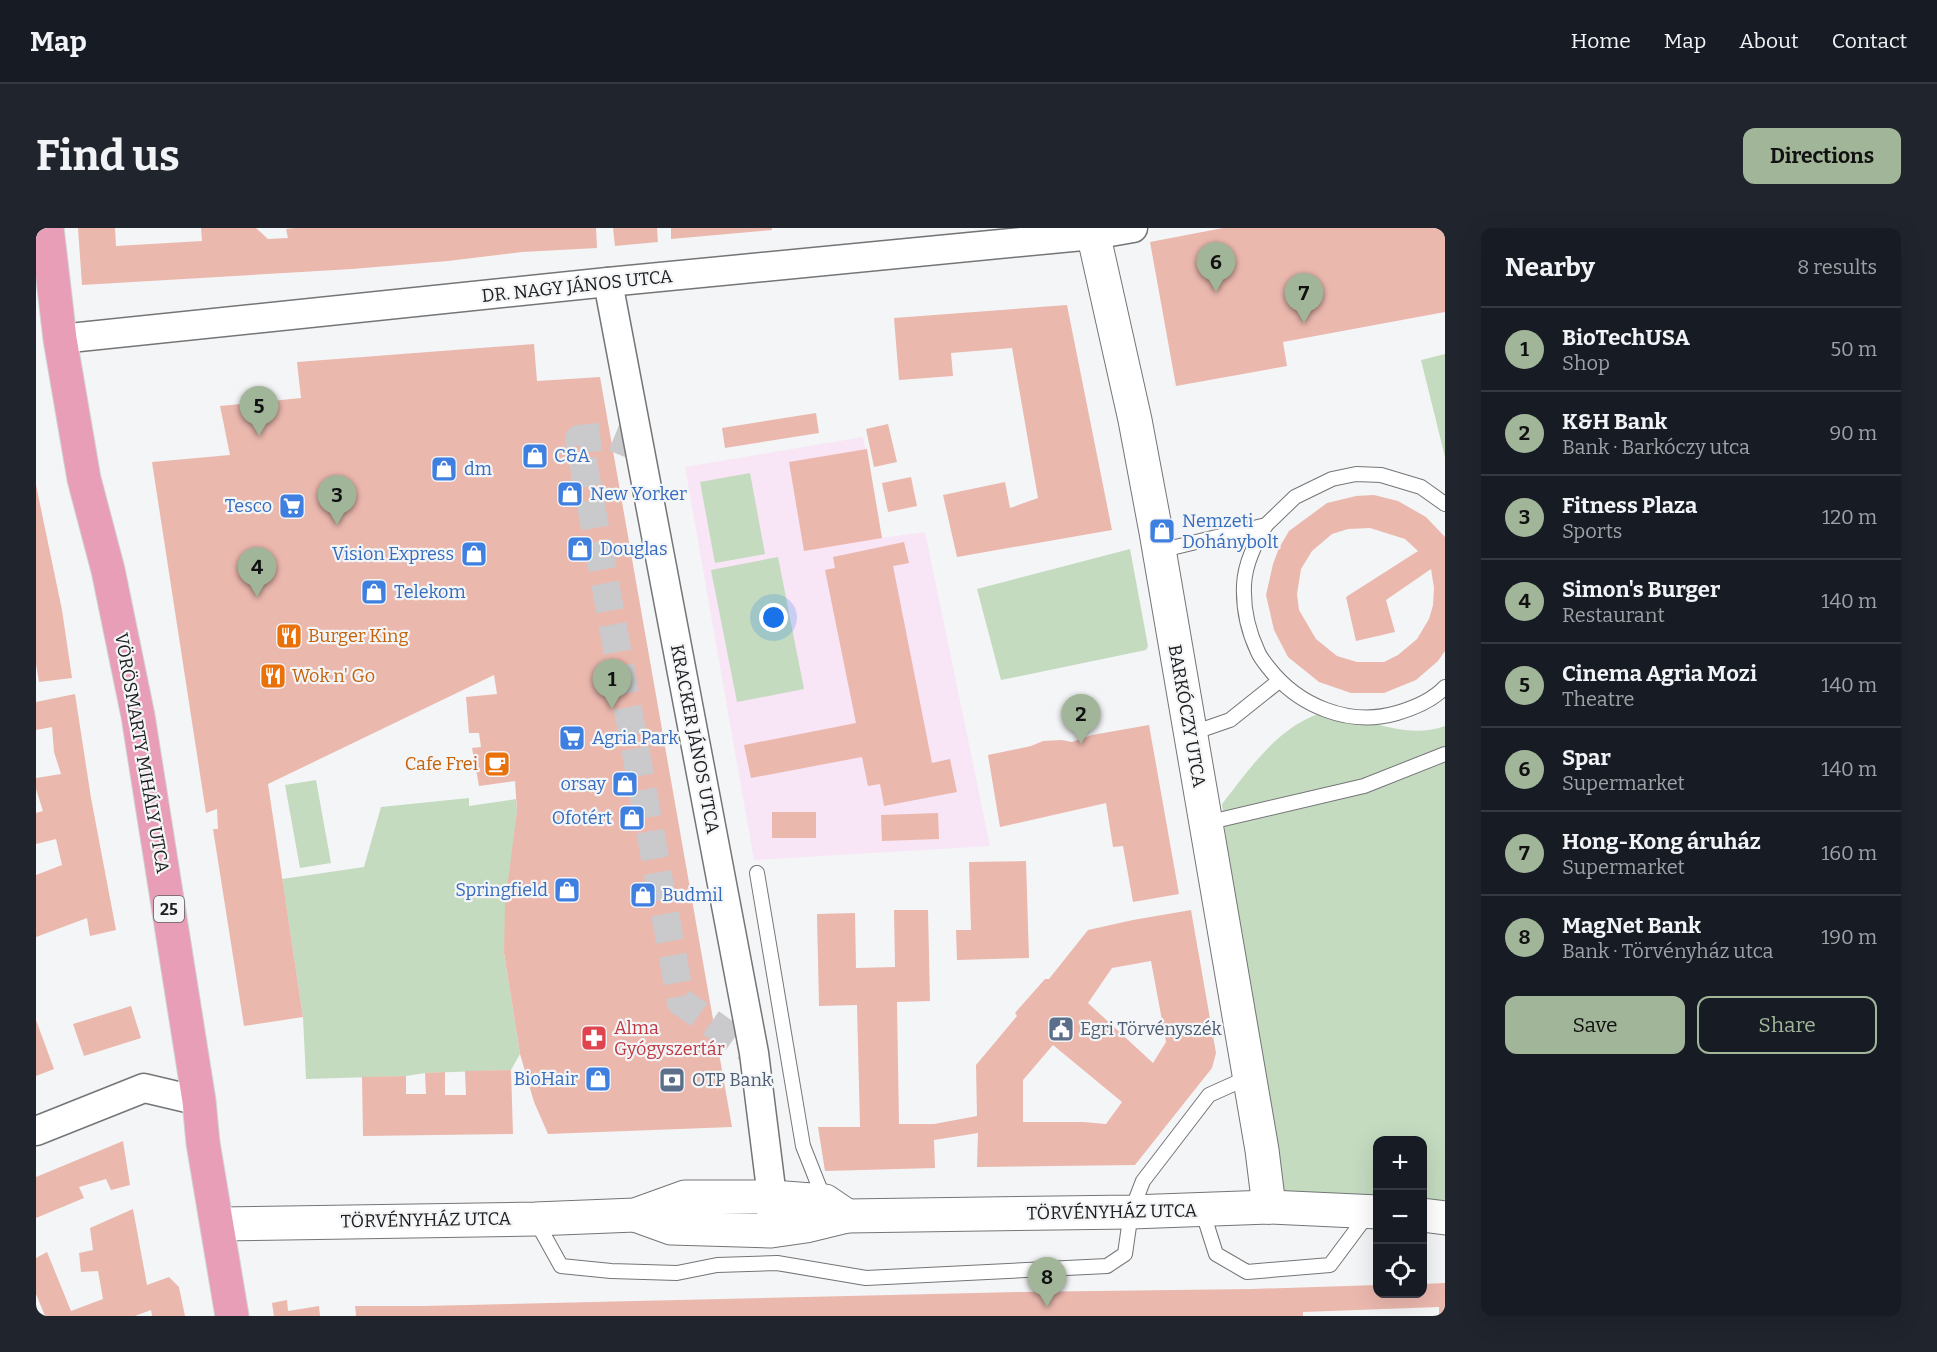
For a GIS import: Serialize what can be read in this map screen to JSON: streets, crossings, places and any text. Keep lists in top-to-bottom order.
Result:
{
  "streets": {
    "main road": ["VÖRÖSMARTY MIHÁLY UTCA", "25"],
    "street": [
      "DR. NAGY JÁNOS UTCA",
      "BARKÓCZY UTCA",
      "KRACKER JÁNOS UTCA",
      "TÖRVÉNYHÁZ UTCA"
    ]
  },
  "crossings": [
    ["DR. NAGY JÁNOS UTCA", "BARKÓCZY UTCA"],
    ["DR. NAGY JÁNOS UTCA", "KRACKER JÁNOS UTCA"],
    ["DR. NAGY JÁNOS UTCA", "VÖRÖSMARTY MIHÁLY UTCA"],
    ["BARKÓCZY UTCA", "TÖRVÉNYHÁZ UTCA"],
    ["KRACKER JÁNOS UTCA", "TÖRVÉNYHÁZ UTCA"],
    ["VÖRÖSMARTY MIHÁLY UTCA", "TÖRVÉNYHÁZ UTCA"]
  ],
  "places": {
    "shop": [
      "C&A",
      "dm",
      "New Yorker",
      "Nemzeti Dohánybolt",
      "Douglas",
      "Vision Express",
      "Telekom",
      "orsay",
      "Ofotért",
      "Springfield",
      "Budmil",
      "BioHair"
    ],
    "supermarket": ["Tesco", "Agria Park"],
    "restaurant": ["Burger King", "Wok n' Go"],
    "cafe": ["Cafe Frei"],
    "public building": ["Egri Törvényszék"],
    "pharmacy": ["Alma Gyógyszertár"],
    "bank": ["OTP Bank"]
  },
  "page": {
    "header": "Map",
    "nav": [
      "Home",
      "Map",
      "About",
      "Contact"
    ],
    "buttons": [
      "Directions",
      ["Save", "Share"]
    ],
    "title": "Find us",
    "heading": ["Nearby", "8 results"],
    "pins": [
      "6",
      "7",
      "5",
      "3",
      "4",
      "1",
      "2",
      "8"
    ],
    "list": [
      {
        "mark": "1",
        "name": "BioTechUSA",
        "note": "Shop",
        "value": "50 m"
      },
      {
        "mark": "2",
        "name": "K&H Bank",
        "note": "Bank · Barkóczy utca",
        "value": "90 m"
      },
      {
        "mark": "3",
        "name": "Fitness Plaza",
        "note": "Sports",
        "value": "120 m"
      },
      {
        "mark": "4",
        "name": "Simon's Burger",
        "note": "Restaurant",
        "value": "140 m"
      },
      {
        "mark": "5",
        "name": "Cinema Agria Mozi",
        "note": "Theatre",
        "value": "140 m"
      },
      {
        "mark": "6",
        "name": "Spar",
        "note": "Supermarket",
        "value": "140 m"
      },
      {
        "mark": "7",
        "name": "Hong-Kong áruház",
        "note": "Supermarket",
        "value": "160 m"
      },
      {
        "mark": "8",
        "name": "MagNet Bank",
        "note": "Bank · Törvényház utca",
        "value": "190 m"
      }
    ],
    "map_buttons": ["+", "−"]
  }
}
